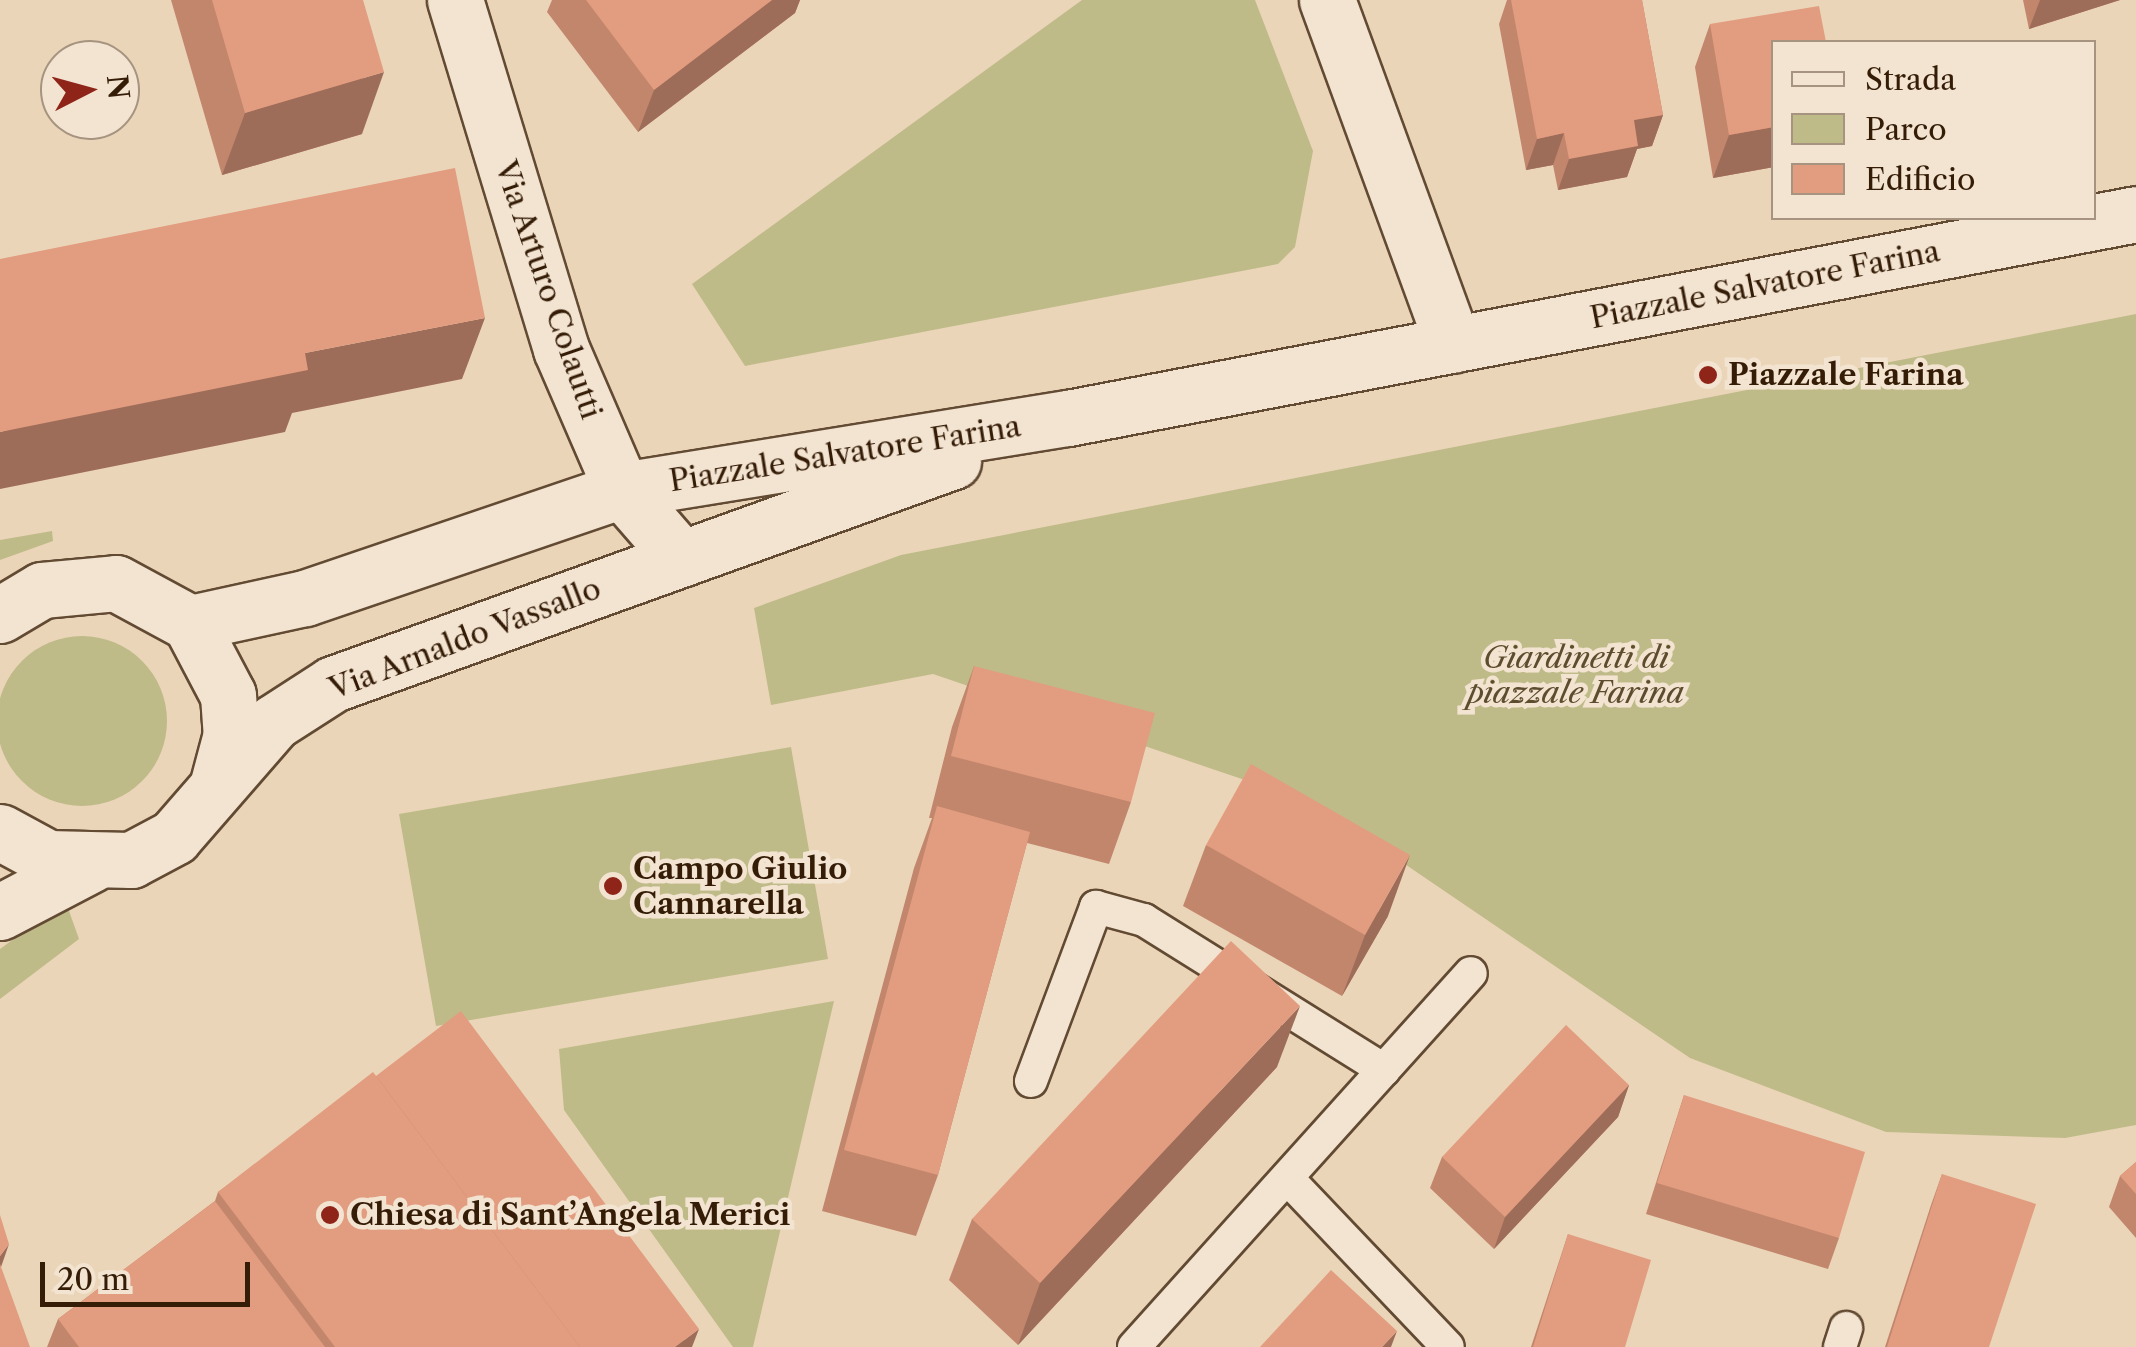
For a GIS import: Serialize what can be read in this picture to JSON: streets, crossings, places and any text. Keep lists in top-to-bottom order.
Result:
{
  "streets": {
    "street": ["Piazzale Salvatore Farina", "Via Arturo Colautti", "Via Arnaldo Vassallo"]
  },
  "crossings": [
    ["Piazzale Salvatore Farina", "Via Arturo Colautti"],
    ["Piazzale Salvatore Farina", "Via Arnaldo Vassallo"],
    ["Via Arturo Colautti", "Via Arnaldo Vassallo"]
  ],
  "parks": ["Giardinetti di piazzale Farina"],
  "places": ["Piazzale Farina", "Campo Giulio Cannarella", "Chiesa di Sant’Angela Merici"],
  "legend": ["Strada", "Parco", "Edificio"],
  "scale_bar": "20 m",
  "north": "right"
}
